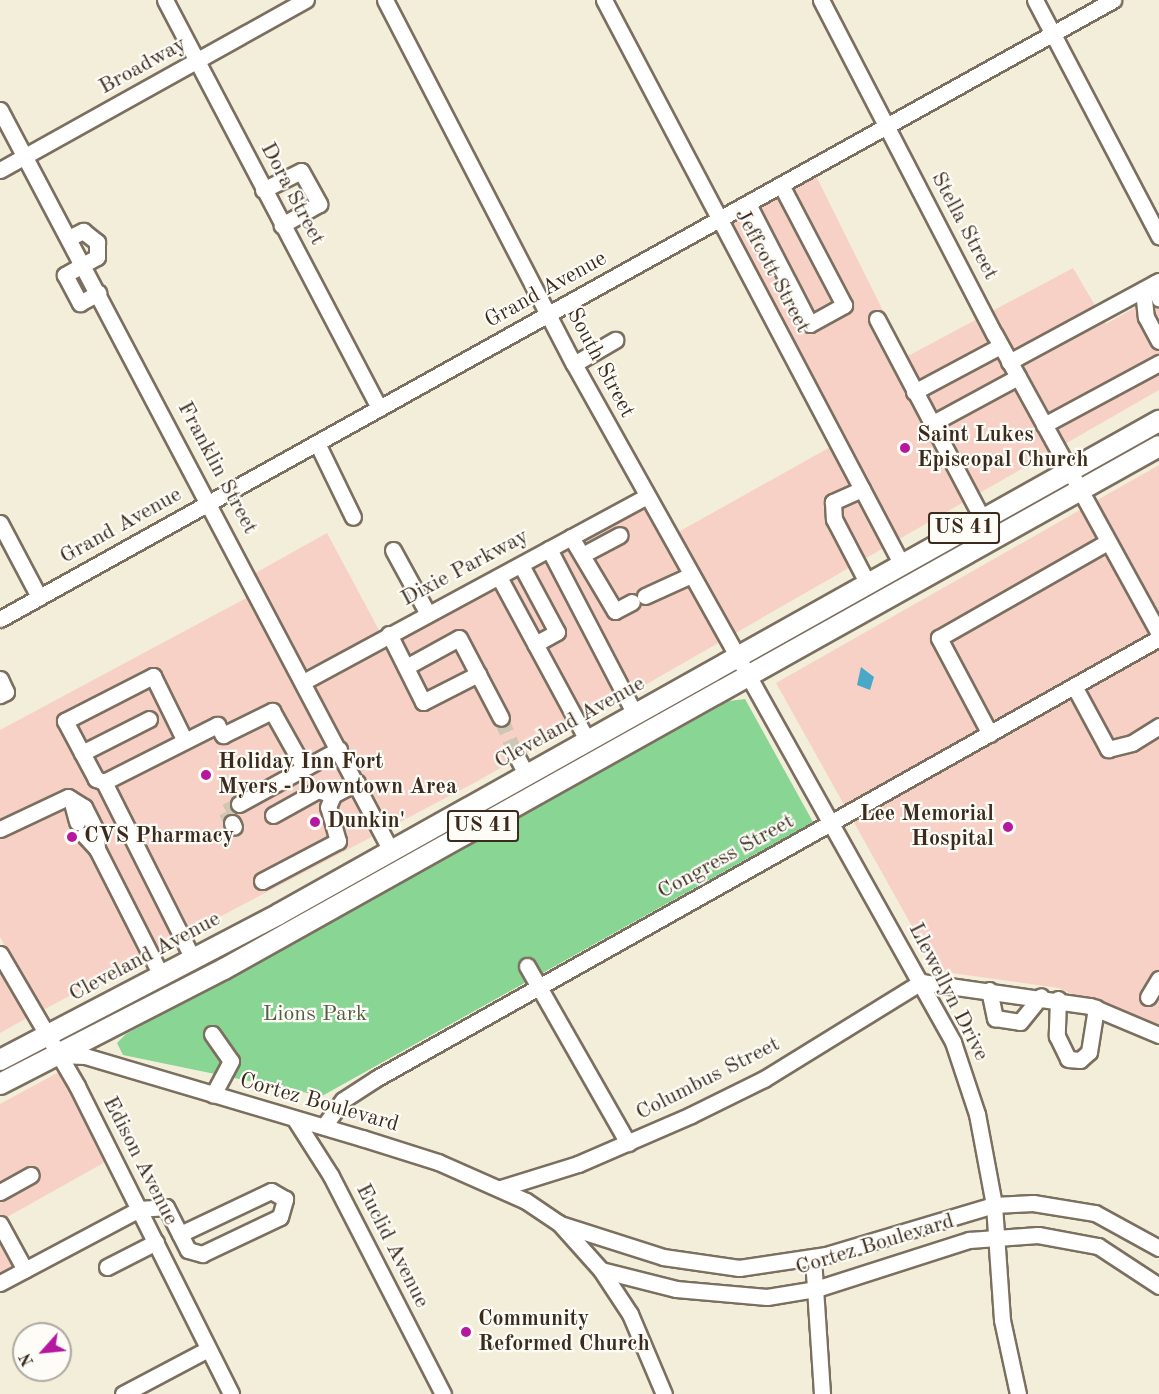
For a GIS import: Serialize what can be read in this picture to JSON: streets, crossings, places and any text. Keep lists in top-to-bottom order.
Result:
{
  "streets": {
    "main road": ["US 41", "Cleveland Avenue"],
    "street": [
      "Broadway",
      "Dora Street",
      "Stella Street",
      "Jeffcott Street",
      "Grand Avenue",
      "South Street",
      "Franklin Street",
      "Dixie Parkway",
      "Congress Street",
      "Llewellyn Drive",
      "Columbus Street",
      "Cortez Boulevard",
      "Edison Avenue",
      "Euclid Avenue"
    ]
  },
  "crossings": [
    ["Broadway", "Dora Street"],
    ["Broadway", "Franklin Street"],
    ["Dora Street", "Grand Avenue"],
    ["Stella Street", "Grand Avenue"],
    ["Stella Street", "Cleveland Avenue"],
    ["Jeffcott Street", "Grand Avenue"],
    ["Jeffcott Street", "Cleveland Avenue"],
    ["Grand Avenue", "South Street"],
    ["Grand Avenue", "Franklin Street"],
    ["South Street", "Dixie Parkway"],
    ["South Street", "Cleveland Avenue"],
    ["South Street", "Llewellyn Drive"],
    ["Franklin Street", "Dixie Parkway"],
    ["Franklin Street", "Cleveland Avenue"],
    ["Cleveland Avenue", "Llewellyn Drive"],
    ["Cleveland Avenue", "Cortez Boulevard"],
    ["Cleveland Avenue", "Edison Avenue"],
    ["Congress Street", "Llewellyn Drive"],
    ["Congress Street", "Cortez Boulevard"],
    ["Llewellyn Drive", "Columbus Street"],
    ["Llewellyn Drive", "Cortez Boulevard"],
    ["Columbus Street", "Cortez Boulevard"],
    ["Cortez Boulevard", "Edison Avenue"],
    ["Cortez Boulevard", "Euclid Avenue"]
  ],
  "parks": ["Lions Park"],
  "places": [
    "Saint Lukes Episcopal Church",
    "Holiday Inn Fort Myers - Downtown Area",
    "Dunkin'",
    "Lee Memorial Hospital",
    "CVS Pharmacy",
    "Community Reformed Church"
  ],
  "north": "bottom left"
}
